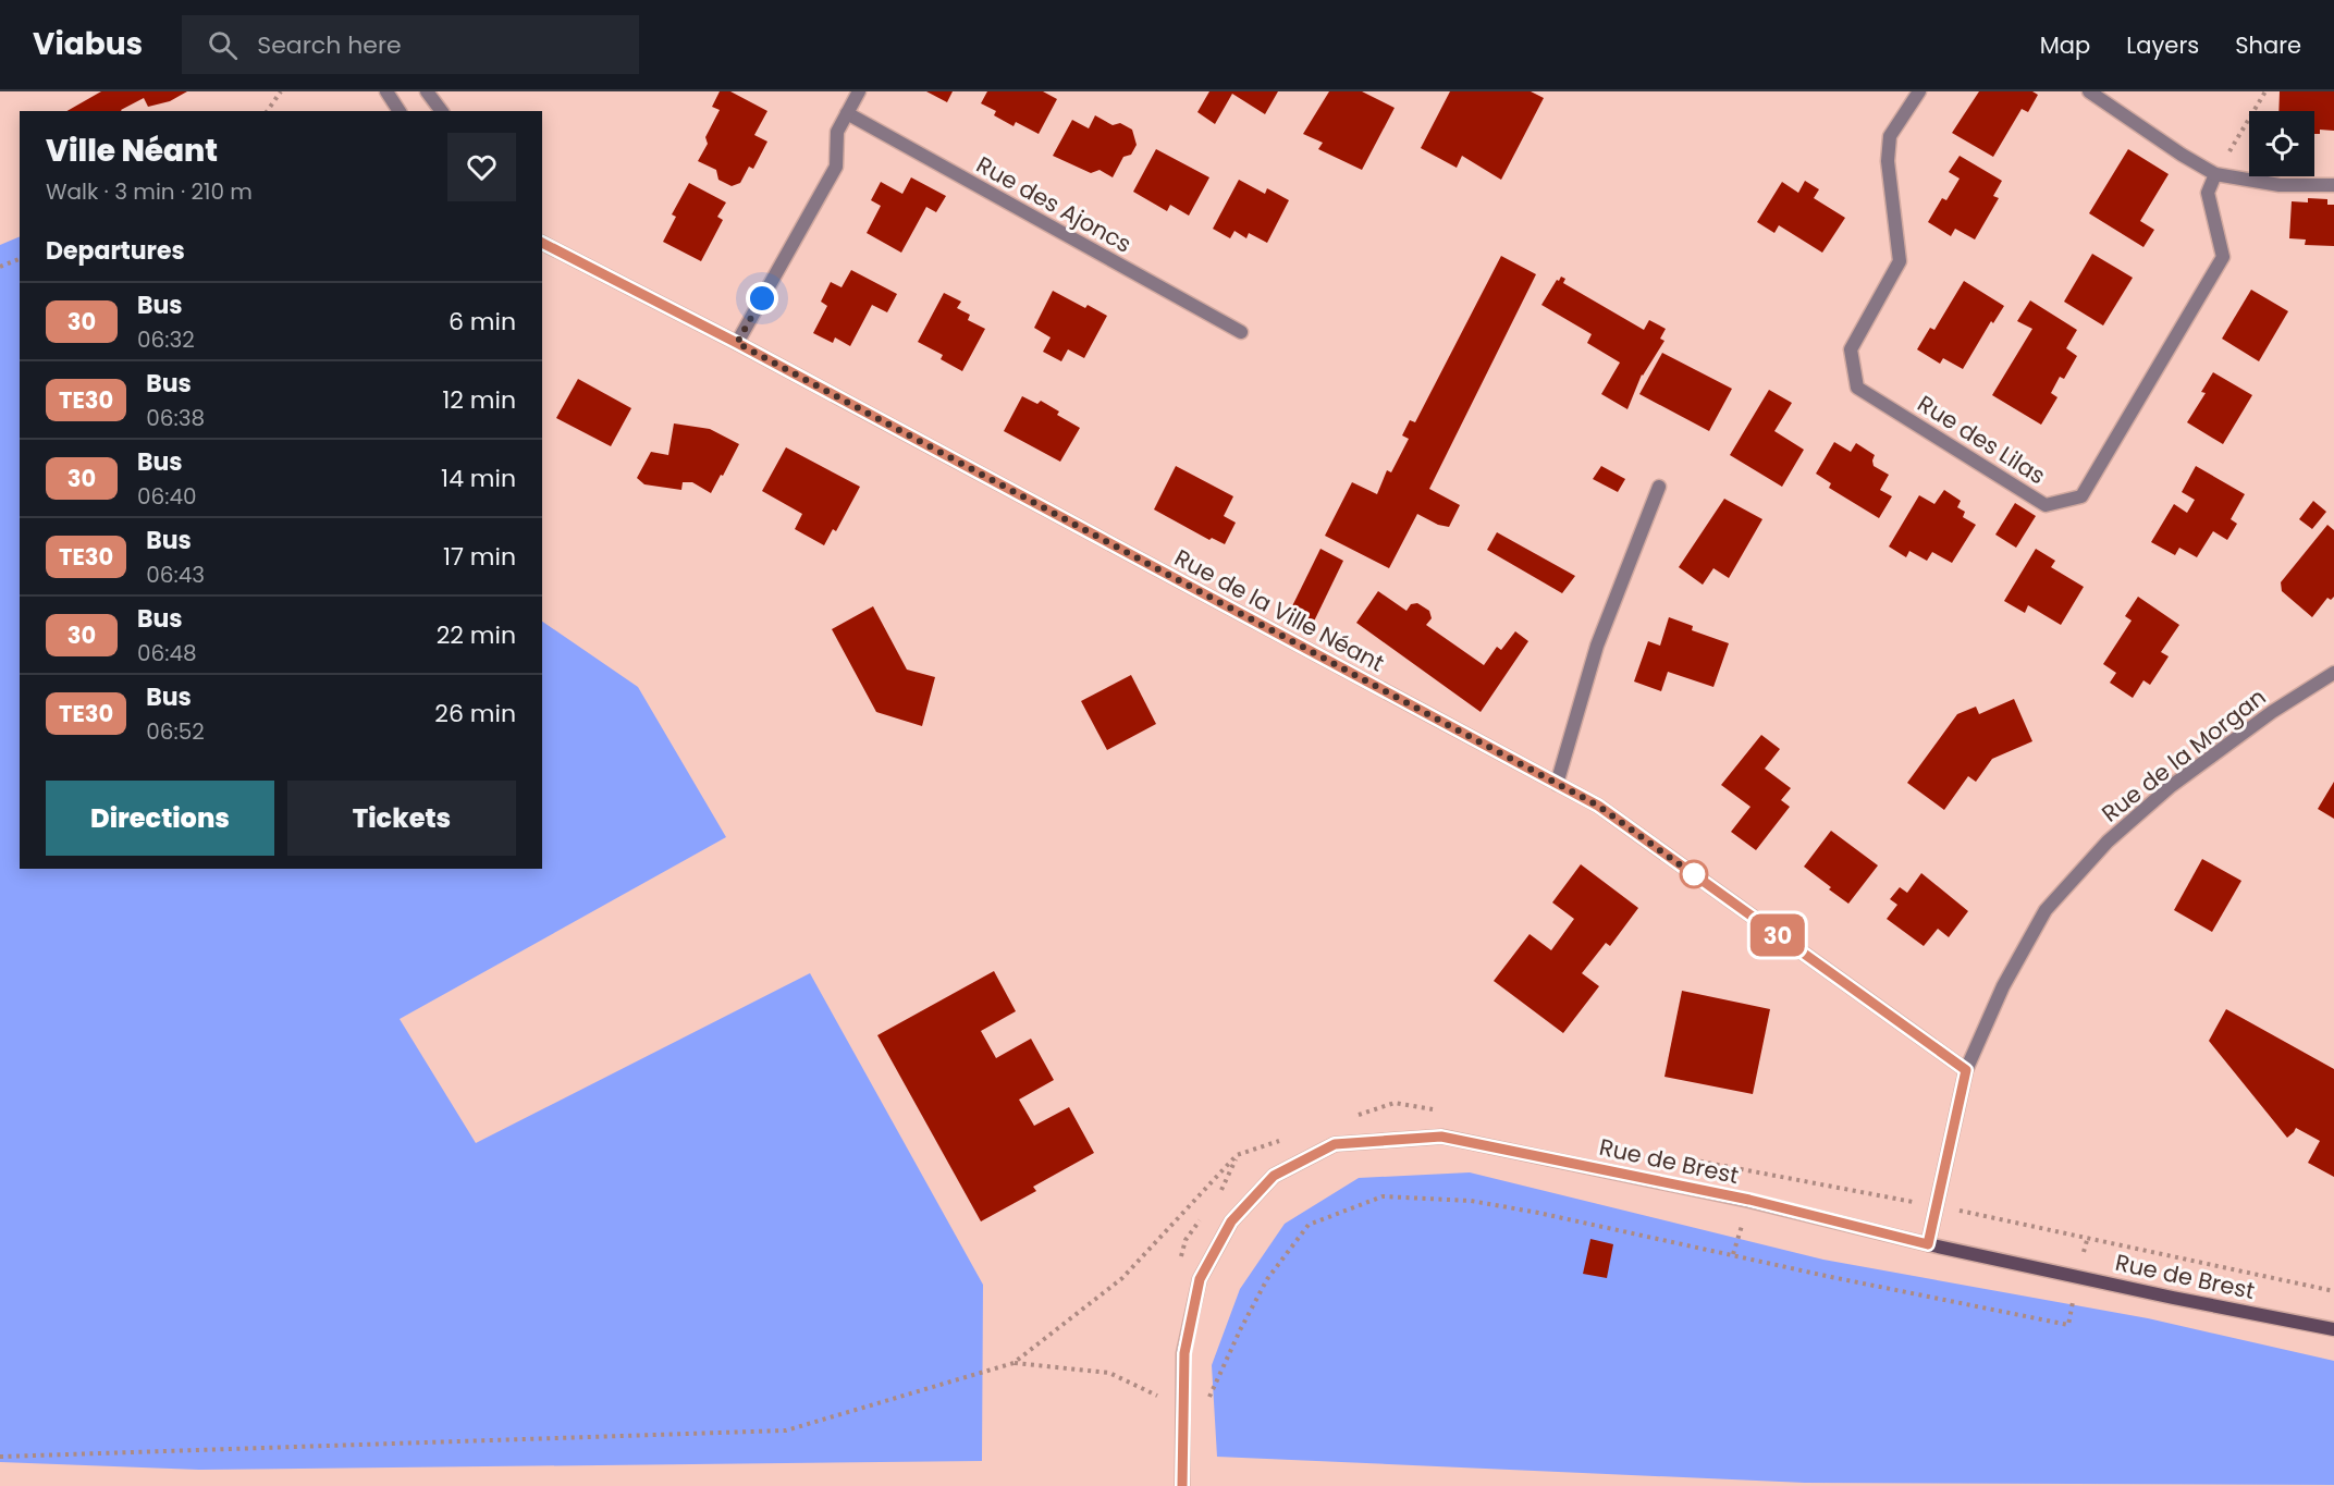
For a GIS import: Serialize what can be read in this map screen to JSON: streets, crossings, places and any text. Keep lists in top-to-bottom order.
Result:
{
  "streets": {
    "main road": ["Rue de Brest"],
    "street": [
      "Rue des Ajoncs",
      "Rue des Lilas",
      "Rue de la Ville Néant",
      "Rue de la Morgan"
    ]
  },
  "crossings": [
    ["Rue de la Ville Néant", "Rue de la Morgan"],
    ["Rue de la Morgan", "Rue de Brest"]
  ],
  "lines": ["bus line 30"],
  "page": {
    "header": "Viabus",
    "search": "Search here",
    "nav": ["Map", "Layers", "Share"],
    "on_map": "30",
    "heading": [
      ["Ville Néant", "Walk · 3 min · 210 m"],
      "Departures"
    ],
    "list": [
      {
        "mark": "30",
        "name": "Bus",
        "note": "06:32",
        "value": "6 min"
      },
      {
        "mark": "TE30",
        "name": "Bus",
        "note": "06:38",
        "value": "12 min"
      },
      {
        "mark": "30",
        "name": "Bus",
        "note": "06:40",
        "value": "14 min"
      },
      {
        "mark": "TE30",
        "name": "Bus",
        "note": "06:43",
        "value": "17 min"
      },
      {
        "mark": "30",
        "name": "Bus",
        "note": "06:48",
        "value": "22 min"
      },
      {
        "mark": "TE30",
        "name": "Bus",
        "note": "06:52",
        "value": "26 min"
      }
    ],
    "buttons": ["Directions", "Tickets"]
  }
}
